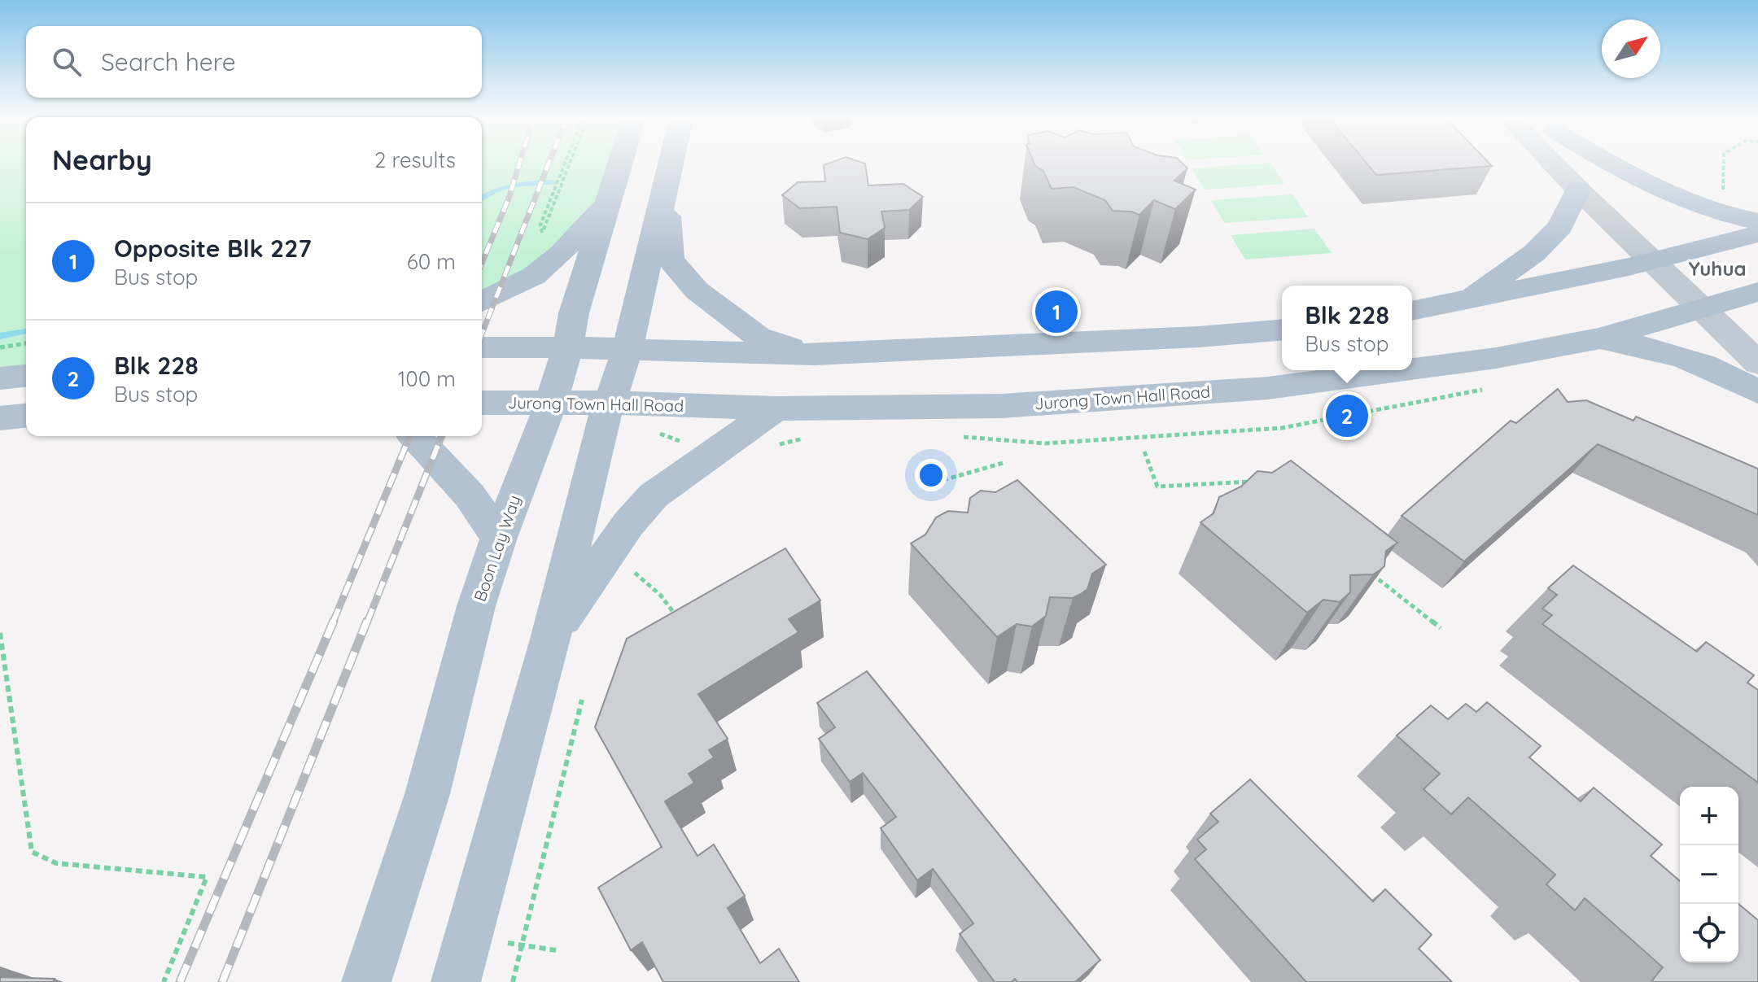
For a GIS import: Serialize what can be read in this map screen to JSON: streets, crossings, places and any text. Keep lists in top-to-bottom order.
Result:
{
  "streets": {
    "main road": ["Jurong Town Hall Road", "Boon Lay Way"]
  },
  "crossings": [
    ["Jurong Town Hall Road", "Boon Lay Way"]
  ],
  "districts": ["Yuhua"],
  "north": "top right",
  "page": {
    "search": "Search here",
    "heading": ["Nearby", "2 results"],
    "list": [
      {
        "mark": "1",
        "name": "Opposite Blk 227",
        "note": "Bus stop",
        "value": "60 m"
      },
      {
        "mark": "2",
        "name": "Blk 228",
        "note": "Bus stop",
        "value": "100 m"
      }
    ],
    "popup": ["Blk 228", "Bus stop"],
    "pins": ["1", "2"],
    "map_buttons": ["+", "−"]
  }
}
